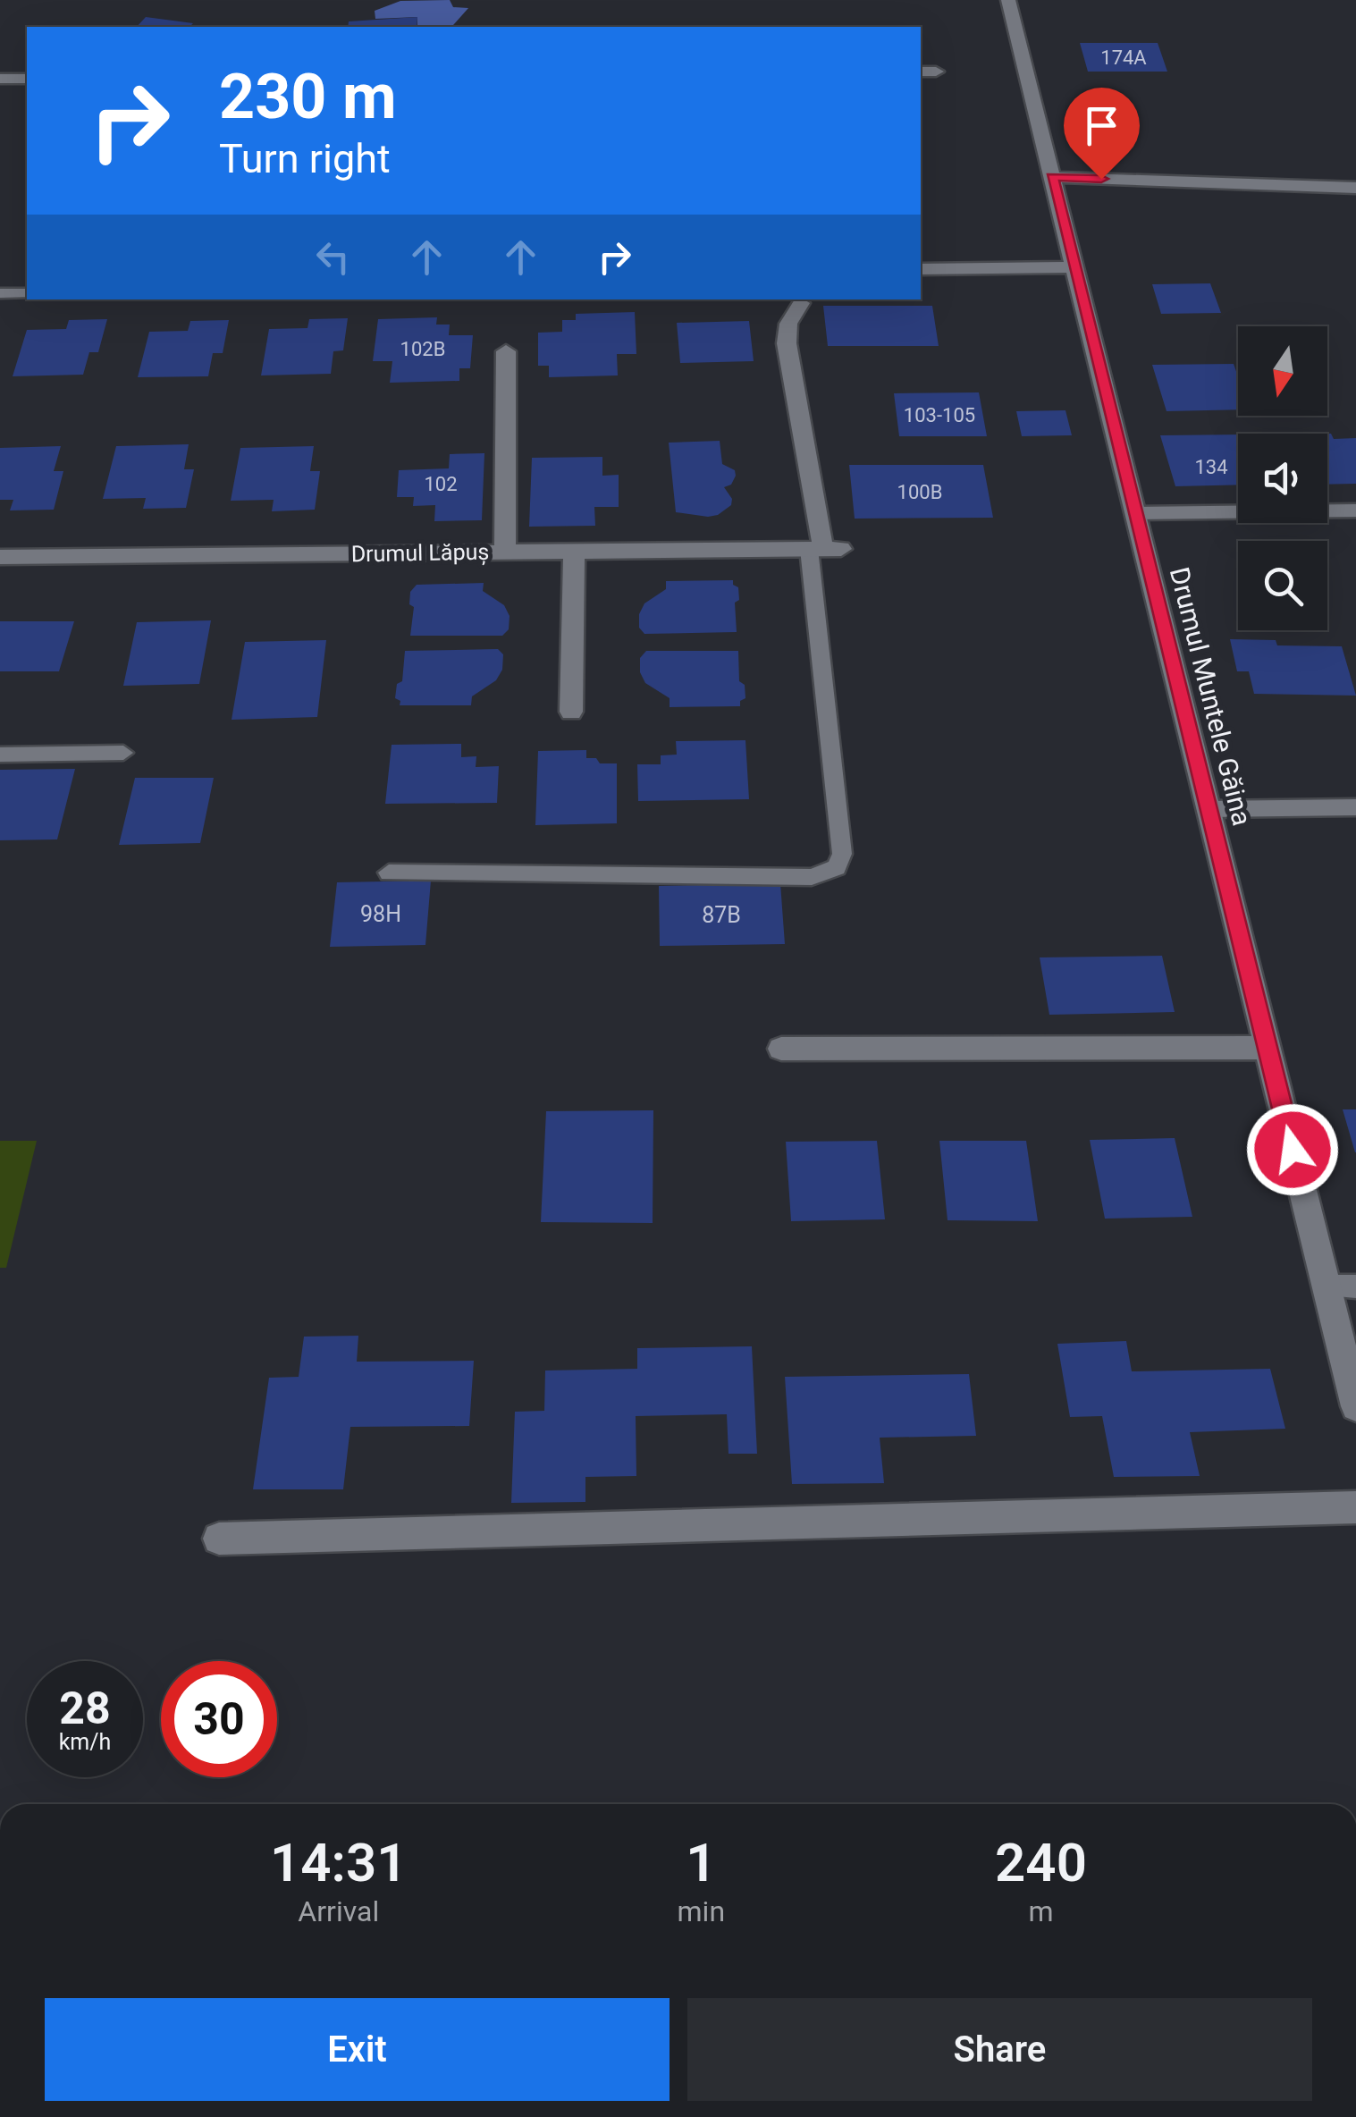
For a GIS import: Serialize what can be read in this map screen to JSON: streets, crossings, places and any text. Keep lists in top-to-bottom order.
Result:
{
  "streets": {
    "street": ["Drumul Lăpuș", "Drumul Muntele Găina"]
  },
  "house_numbers": [
    "174A",
    "102B",
    "103-105",
    "134",
    "102",
    "100B",
    "98H",
    "87B"
  ],
  "north": "bottom",
  "page": {
    "turn": ["230 m", "Turn right"],
    "speed": "28 km/h",
    "limit": "30",
    "eta": [
      "14:31",
      "Arrival",
      "1",
      "min",
      "240",
      "m"
    ],
    "buttons": ["Exit", "Share"]
  }
}
